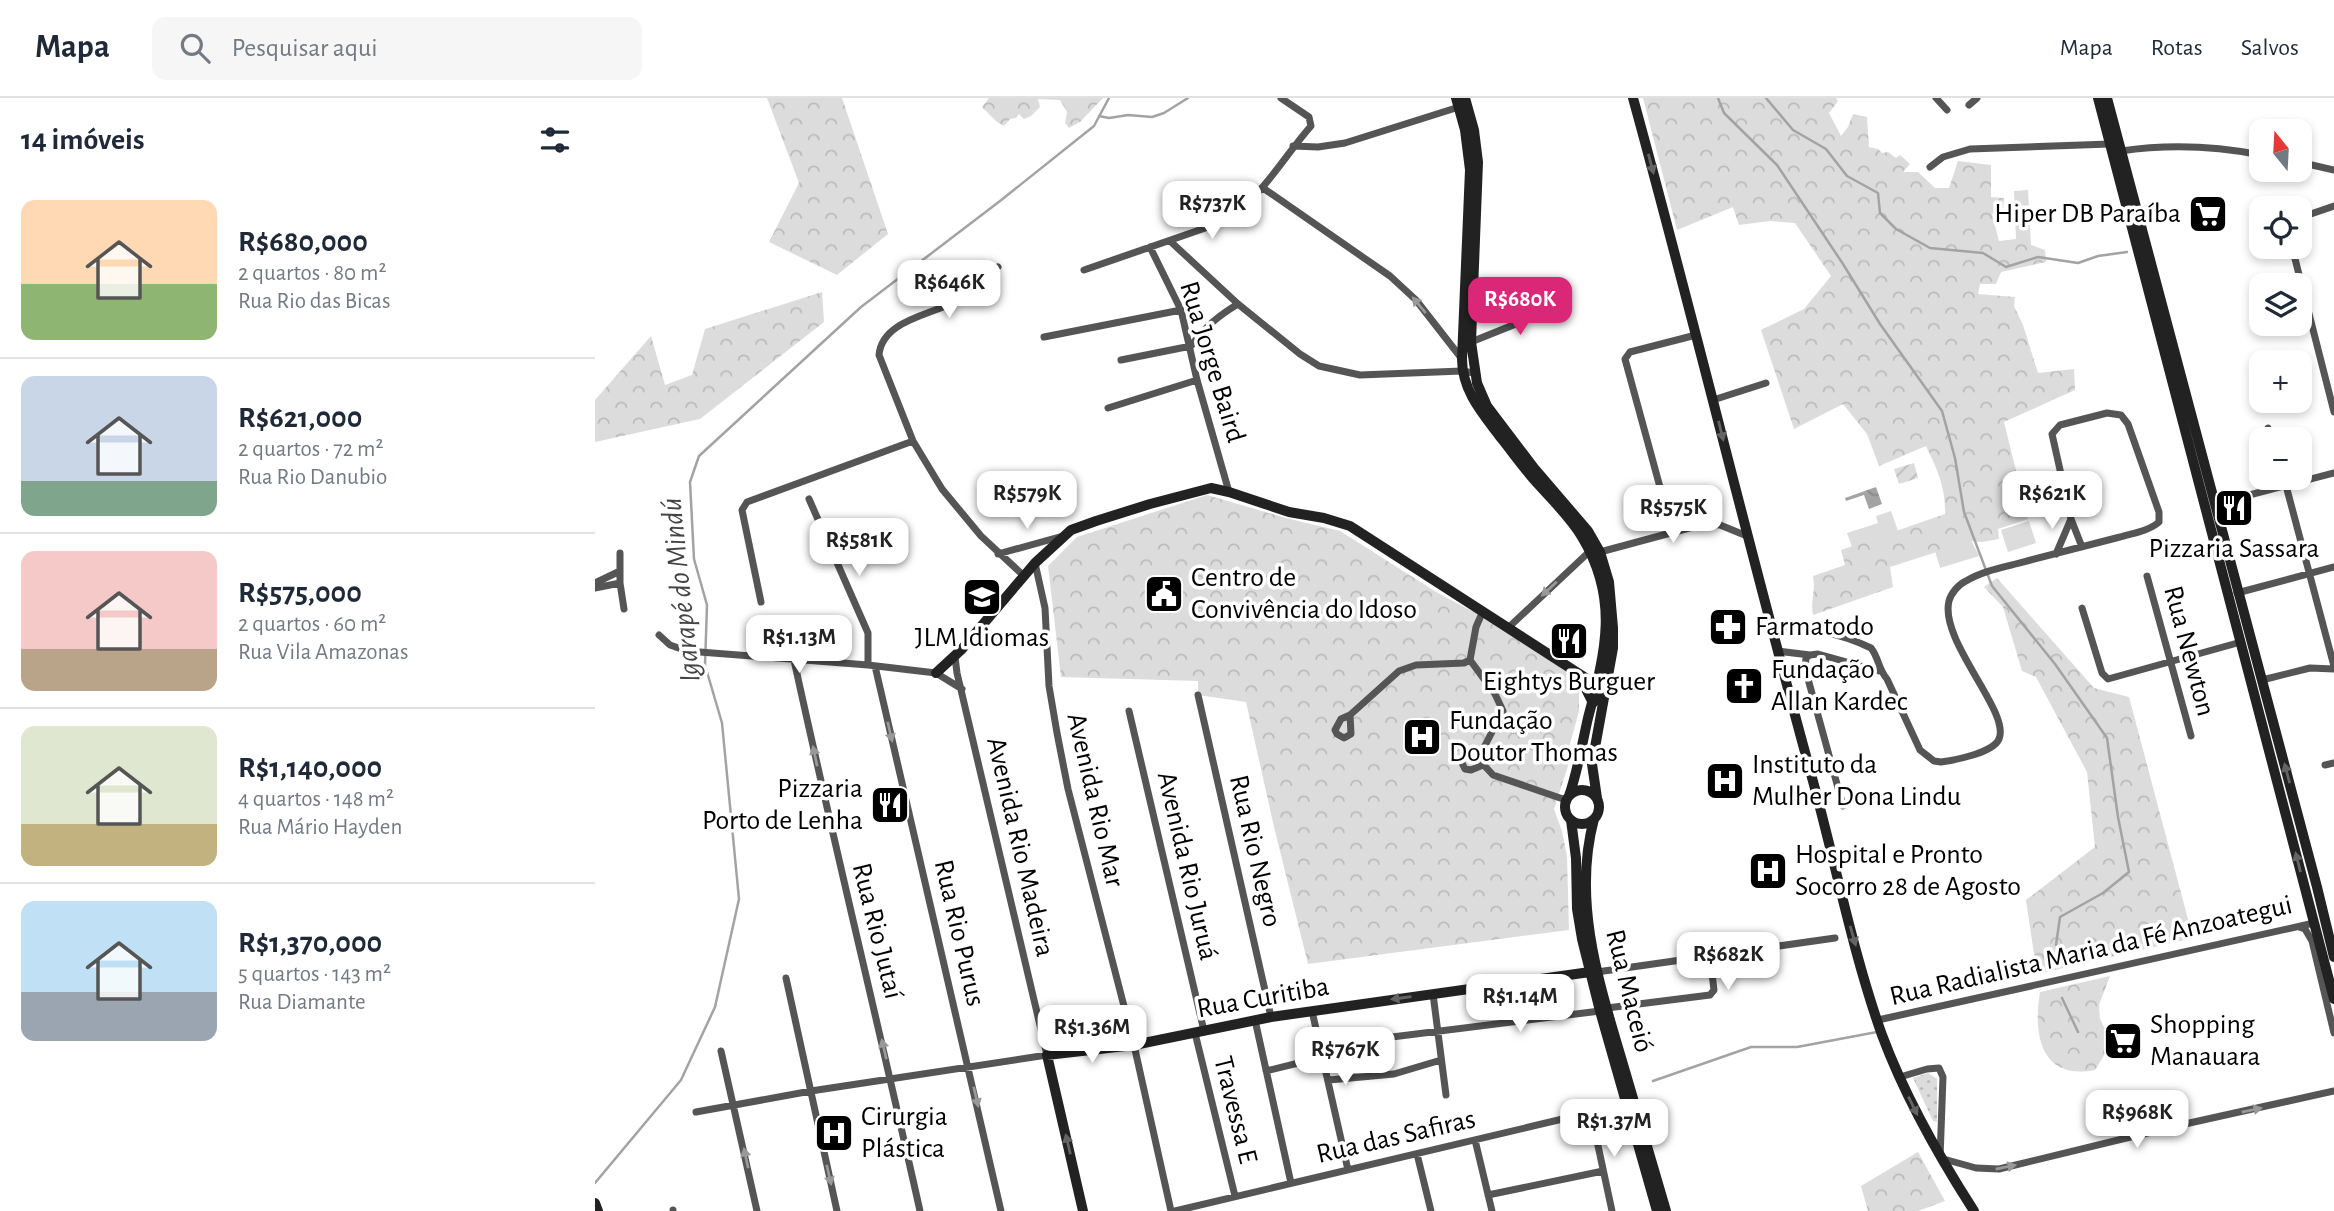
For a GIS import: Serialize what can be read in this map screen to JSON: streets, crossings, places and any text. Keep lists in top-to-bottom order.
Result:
{
  "streets": {
    "main road": ["Rua Maceió", "Rua Curitiba"],
    "street": [
      "Rua Jorge Baird",
      "Rua Newton",
      "Avenida Rio Mar",
      "Avenida Rio Madeira",
      "Rua Rio Negro",
      "Avenida Rio Juruá",
      "Rua Rio Jutaí",
      "Rua Rio Purus",
      "Rua Radialista Maria da Fé Anzoategui",
      "Travessa E",
      "Rua das Safiras"
    ]
  },
  "crossings": [
    ["Avenida Rio Mar", "Rua Curitiba"],
    ["Avenida Rio Mar", "Rua das Safiras"],
    ["Avenida Rio Madeira", "Rua Curitiba"],
    ["Rua Rio Negro", "Rua Curitiba"],
    ["Avenida Rio Juruá", "Rua Curitiba"],
    ["Avenida Rio Juruá", "Travessa E"],
    ["Rua Rio Jutaí", "Rua Curitiba"],
    ["Rua Rio Purus", "Rua Curitiba"],
    ["Rua Maceió", "Rua Curitiba"],
    ["Rua Maceió", "Rua das Safiras"],
    ["Rua Curitiba", "Travessa E"],
    ["Travessa E", "Rua das Safiras"]
  ],
  "one_way": ["Rua Rio Jutaí", "Rua Rio Purus"],
  "water": ["Igarapé do Mindú"],
  "places": {
    "supermarket": ["Hiper DB Paraíba", "Shopping Manauara"],
    "restaurant": ["Pizzaria Sassara", "Eightys Burguer", "Pizzaria Porto de Lenha"],
    "public building": ["Centro de Convivência do Idoso"],
    "school or university": ["JLM Idiomas"],
    "pharmacy": ["Farmatodo"],
    "church": ["Fundação Allan Kardec"],
    "hospital": [
      "Fundação Doutor Thomas",
      "Instituto da Mulher Dona Lindu",
      "Hospital e Pronto Socorro 28 de Agosto",
      "Cirurgia Plástica"
    ]
  },
  "north": "top",
  "page": {
    "header": "Mapa",
    "search": "Pesquisar aqui",
    "nav": ["Mapa", "Rotas", "Salvos"],
    "heading": "14 imóveis",
    "map_buttons": ["+", "−"],
    "price": [
      "R$737K",
      "R$646K",
      "R$680K",
      "R$579K",
      "R$621K",
      "R$575K",
      "R$581K",
      "R$1.13M",
      "R$682K",
      "R$1.14M",
      "R$1.36M",
      "R$767K",
      "R$968K",
      "R$1.37M"
    ],
    "list": [
      {
        "name": "R$680,000",
        "note": "2 quartos · 80 m² · Rua Rio das Bicas"
      },
      {
        "name": "R$621,000",
        "note": "2 quartos · 72 m² · Rua Rio Danubio"
      },
      {
        "name": "R$575,000",
        "note": "2 quartos · 60 m² · Rua Vila Amazonas"
      },
      {
        "name": "R$1,140,000",
        "note": "4 quartos · 148 m² · Rua Mário Hayden"
      },
      {
        "name": "R$1,370,000",
        "note": "5 quartos · 143 m² · Rua Diamante"
      }
    ]
  }
}
